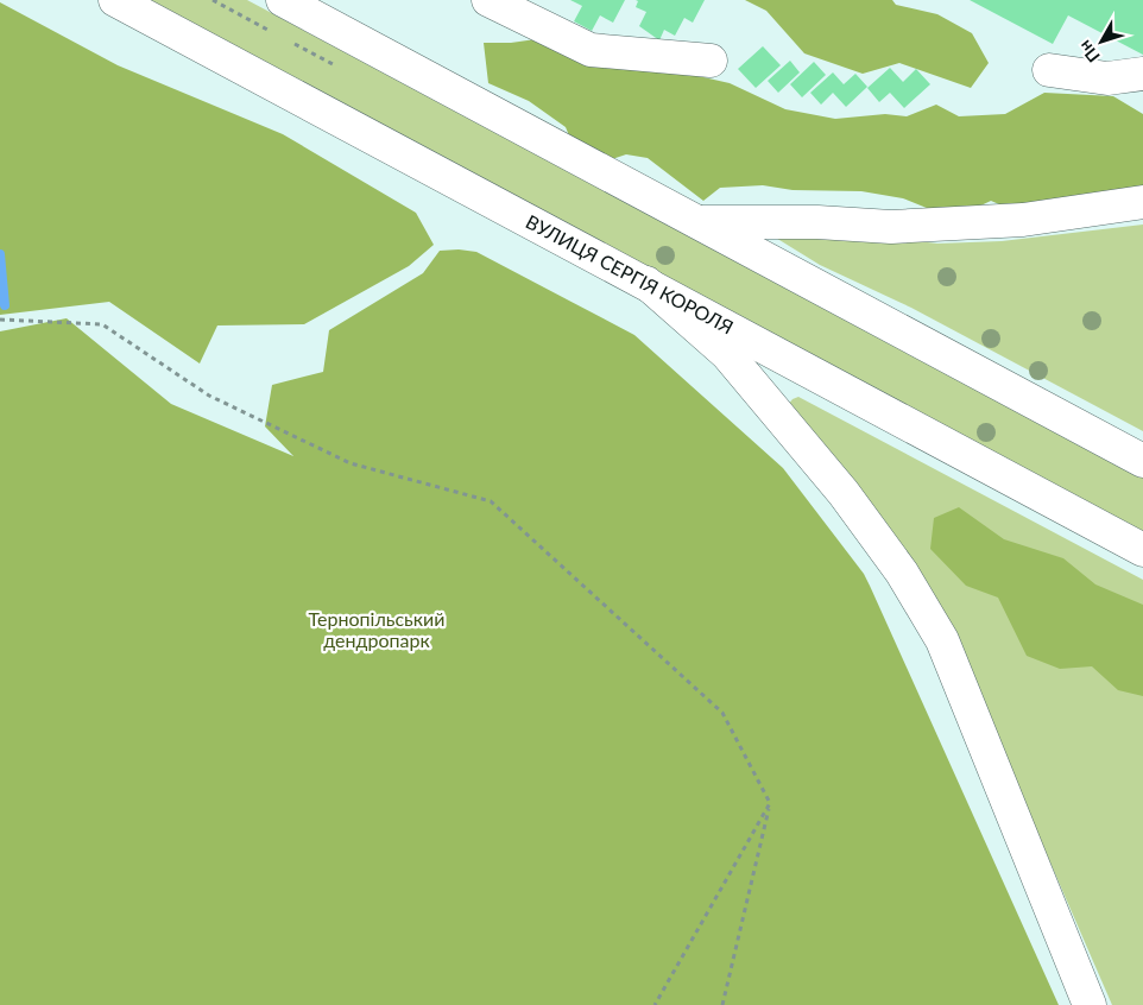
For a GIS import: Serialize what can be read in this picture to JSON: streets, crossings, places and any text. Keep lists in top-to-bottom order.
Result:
{
  "streets": {
    "main road": ["ВУЛИЦЯ СЕРГІЯ КОРОЛЯ"]
  },
  "parks": ["Тернопільський дендропарк"],
  "north": "bottom left"
}
